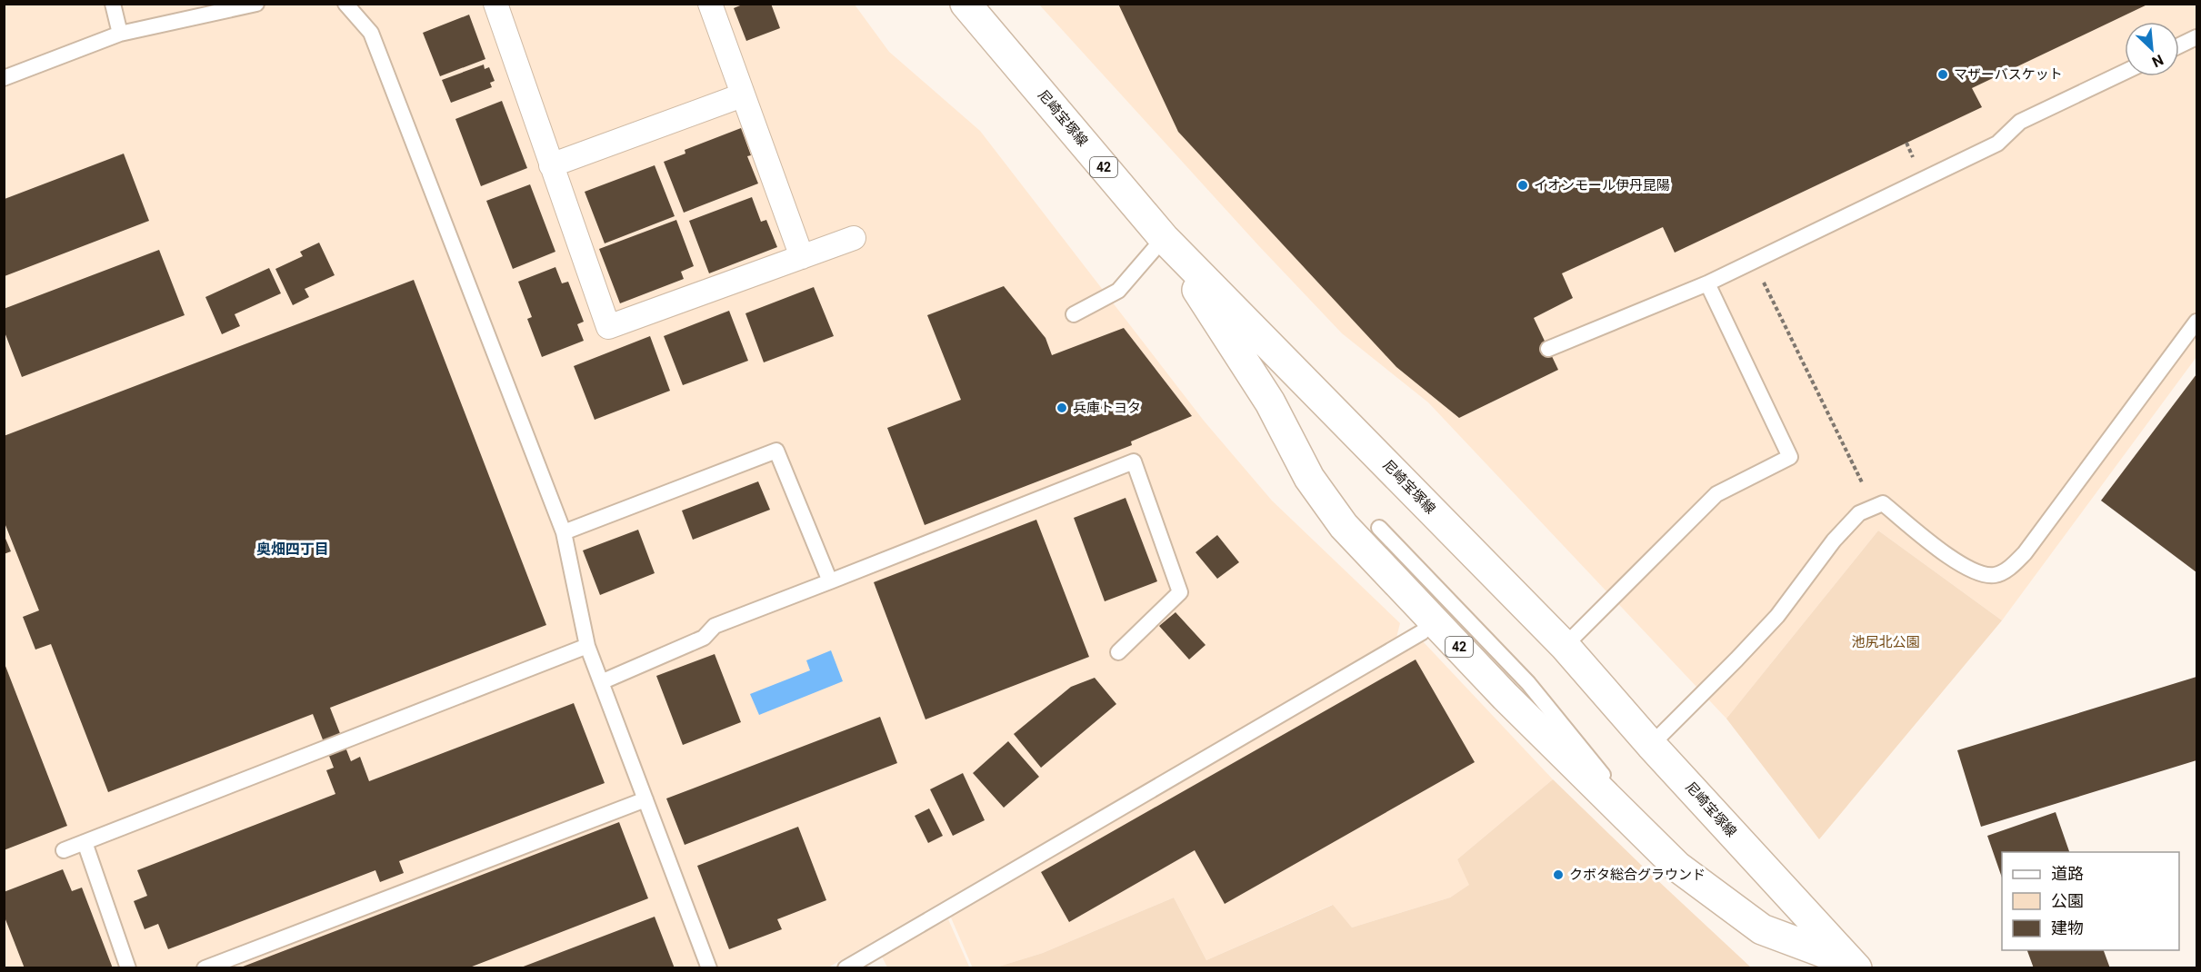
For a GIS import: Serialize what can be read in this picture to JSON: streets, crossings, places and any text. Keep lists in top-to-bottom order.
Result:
{
  "streets": {
    "main road": ["尼崎宝塚線", "42"]
  },
  "crossings": [
    ["尼崎宝塚線", "42"]
  ],
  "districts": ["奥畑四丁目"],
  "parks": ["池尻北公園"],
  "places": [
    "マザーバスケット",
    "イオンモール伊丹昆陽",
    "兵庫トヨタ",
    "クボタ総合グラウンド"
  ],
  "legend": ["道路", "公園", "建物"],
  "north": "bottom right"
}
